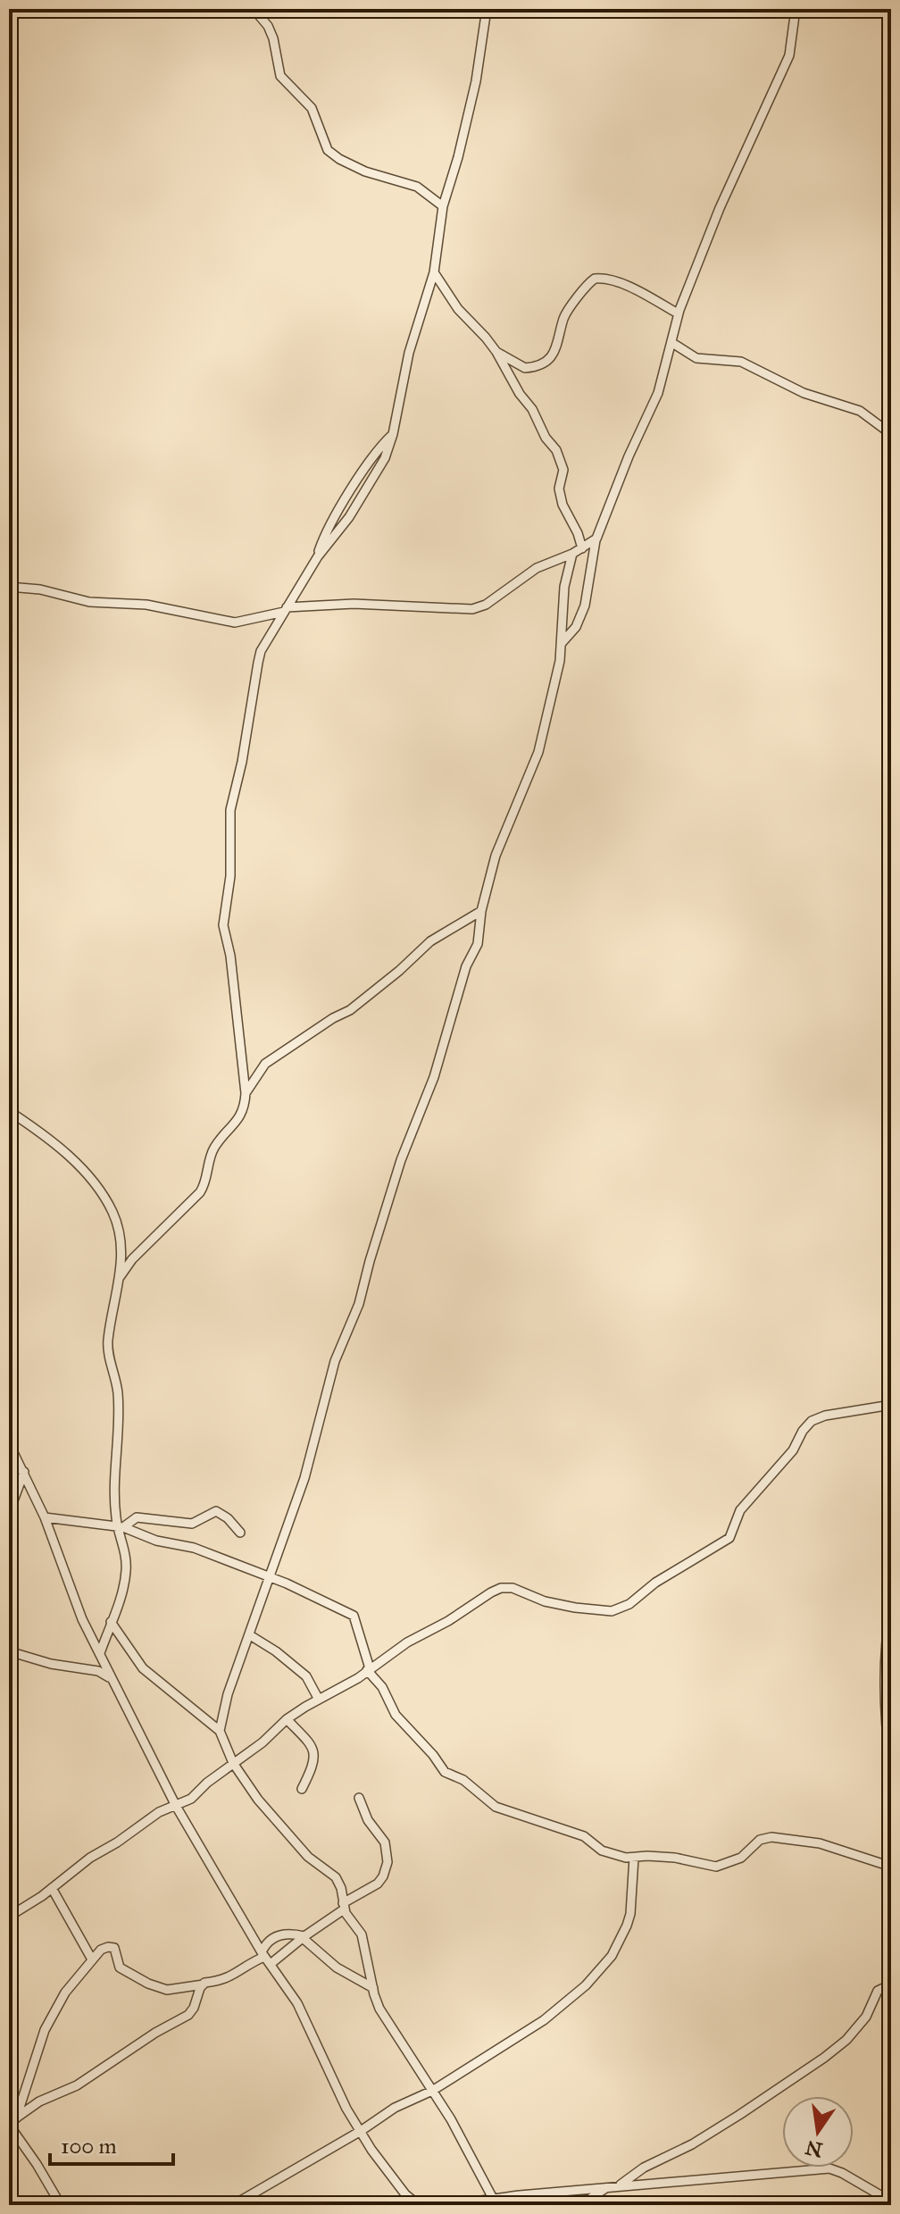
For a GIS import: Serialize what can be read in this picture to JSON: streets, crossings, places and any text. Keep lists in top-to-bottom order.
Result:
{
  "scale_bar": "100 m",
  "north": "bottom"
}
